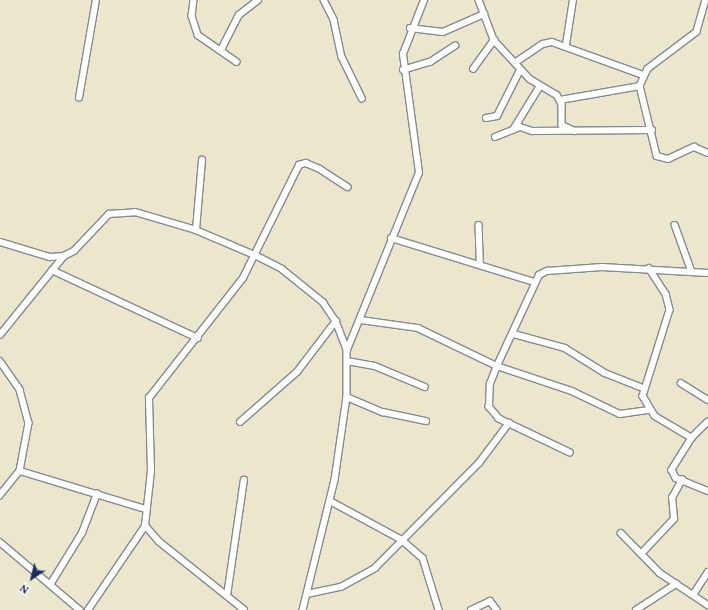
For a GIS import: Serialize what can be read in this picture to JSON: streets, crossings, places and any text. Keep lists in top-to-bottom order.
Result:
{
  "north": "bottom left"
}
